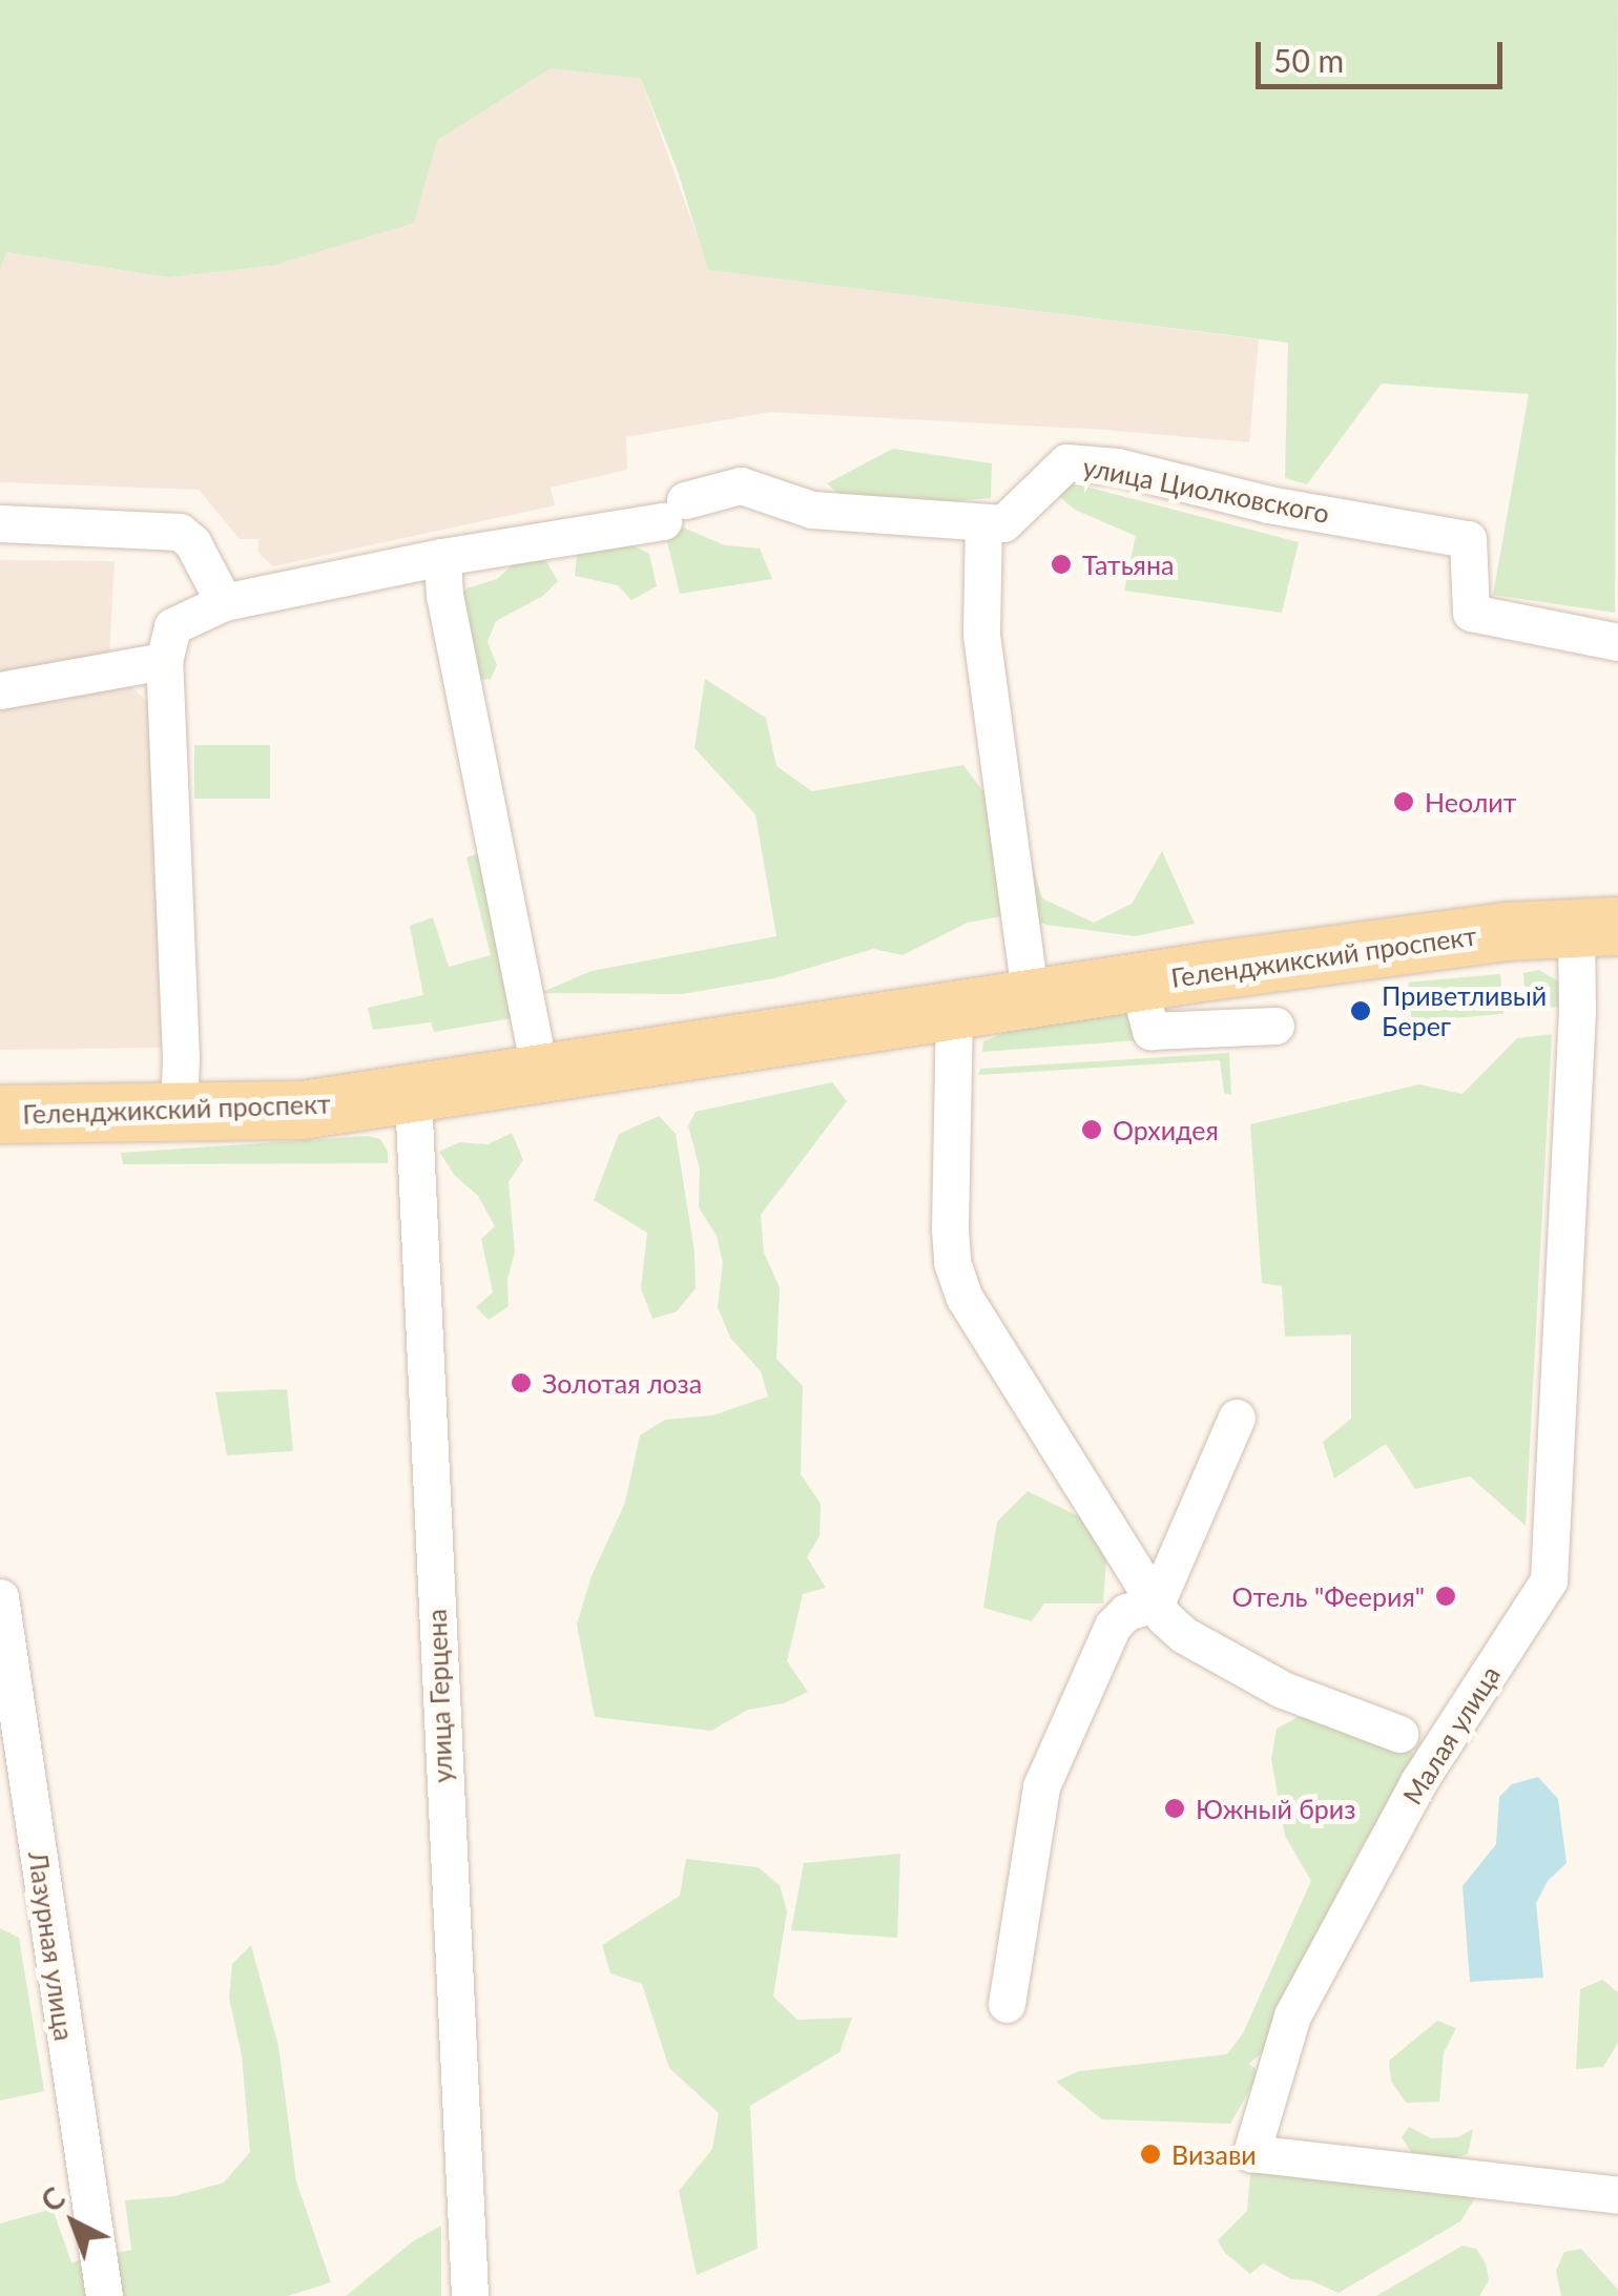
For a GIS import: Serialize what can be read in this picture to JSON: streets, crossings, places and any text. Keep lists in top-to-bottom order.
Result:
{
  "streets": {
    "main road": ["Геленджикский проспект"],
    "street": [
      "улица Циолковского",
      "улица Герцена",
      "Малая улица",
      "Лазурная улица"
    ]
  },
  "crossings": [
    ["Геленджикский проспект", "улица Герцена"],
    ["Геленджикский проспект", "Малая улица"]
  ],
  "places": [
    "Татьяна",
    "Неолит",
    "Приветливый Берег",
    "Орхидея",
    "Золотая лоза",
    "Отель \"Феерия\"",
    "Южный бриз",
    "Визави"
  ],
  "scale_bar": "50 m",
  "north": "top left"
}
